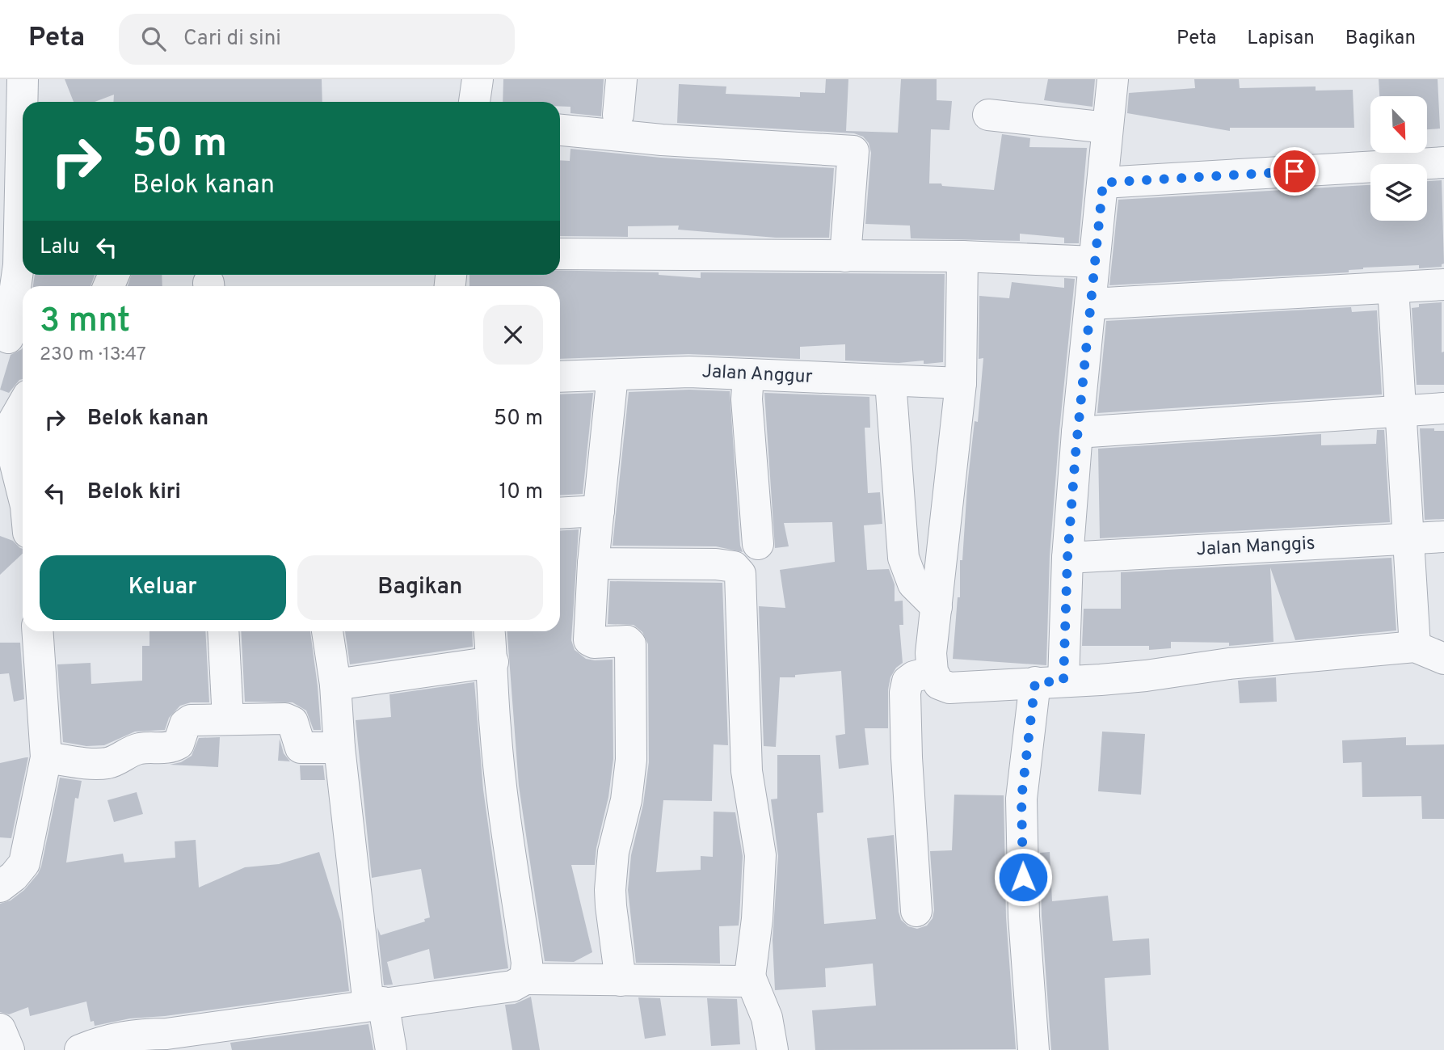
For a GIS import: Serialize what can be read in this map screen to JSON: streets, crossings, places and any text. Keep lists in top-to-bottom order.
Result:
{
  "streets": {
    "street": ["Jalan Anggur", "Jalan Manggis"]
  },
  "north": "bottom right",
  "page": {
    "header": "Peta",
    "search": "Cari di sini",
    "nav": ["Peta", "Lapisan", "Bagikan"],
    "turn": ["50 m", "Belok kanan"],
    "then": "Lalu",
    "heading": ["3 mnt", "230 m · 13:47"],
    "list": [
      {
        "name": "Belok kanan",
        "value": "50 m"
      },
      {
        "name": "Belok kiri",
        "value": "10 m"
      }
    ],
    "buttons": ["Keluar", "Bagikan"]
  }
}
